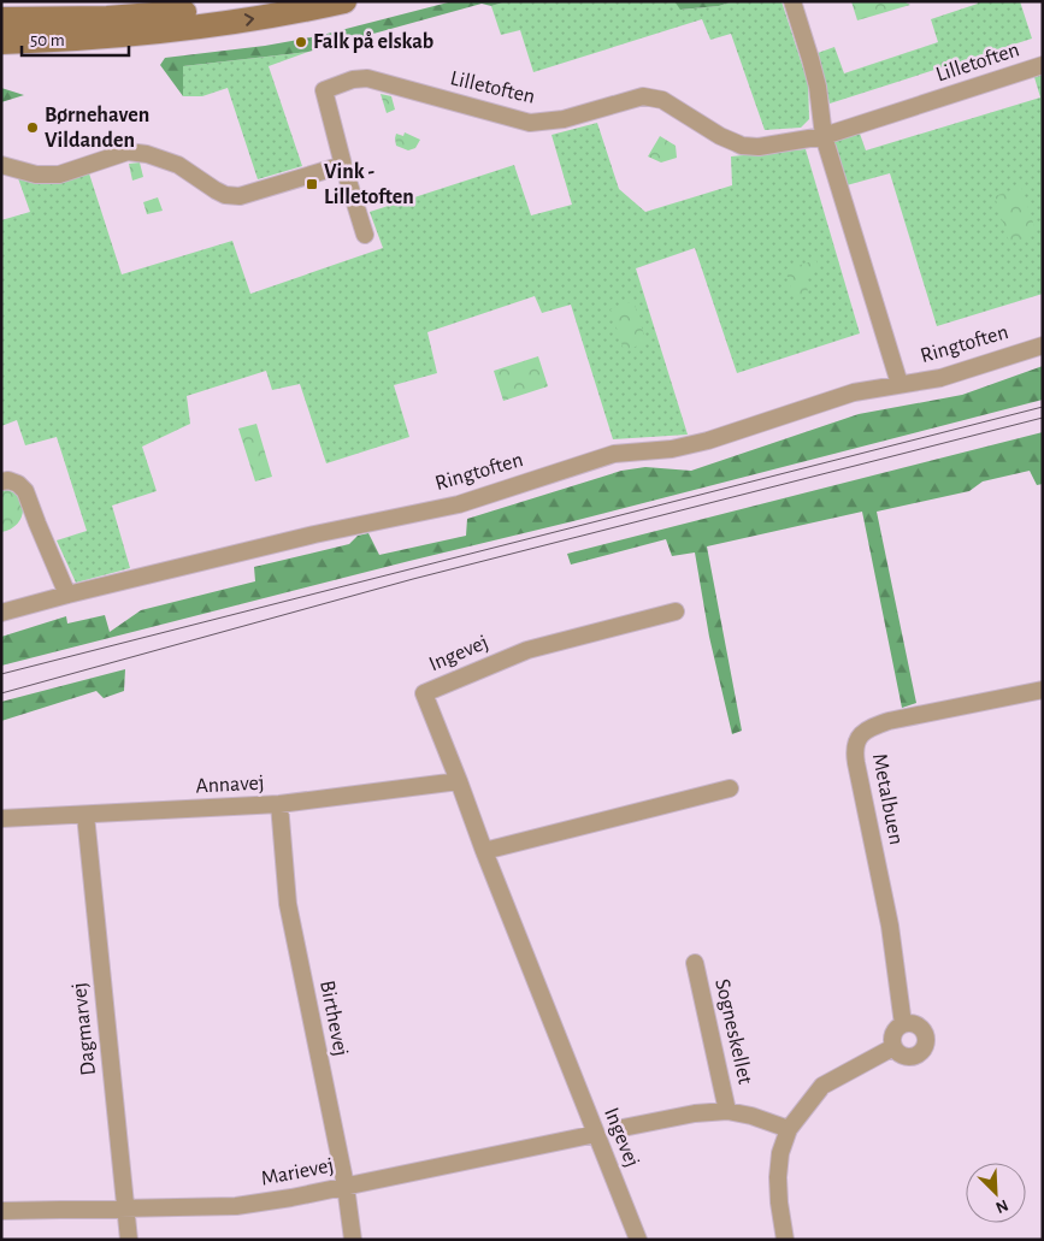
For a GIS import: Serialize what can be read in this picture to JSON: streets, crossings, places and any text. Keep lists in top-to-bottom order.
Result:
{
  "streets": {
    "street": [
      "Lilletoften",
      "Ringtoften",
      "Ingevej",
      "Annavej",
      "Metalbuen",
      "Birthevej",
      "Dagmarvej",
      "Sogneskellet",
      "Marievej"
    ]
  },
  "crossings": [
    ["Lilletoften", "Ringtoften"],
    ["Ingevej", "Annavej"],
    ["Ingevej", "Marievej"],
    ["Annavej", "Birthevej"],
    ["Annavej", "Dagmarvej"],
    ["Birthevej", "Marievej"],
    ["Dagmarvej", "Marievej"]
  ],
  "places": {
    "other": ["Falk på elskab", "Børnehaven Vildanden"],
    "transit": ["Vink - Lilletoften"]
  },
  "scale_bar": "50 m",
  "north": "bottom right"
}
